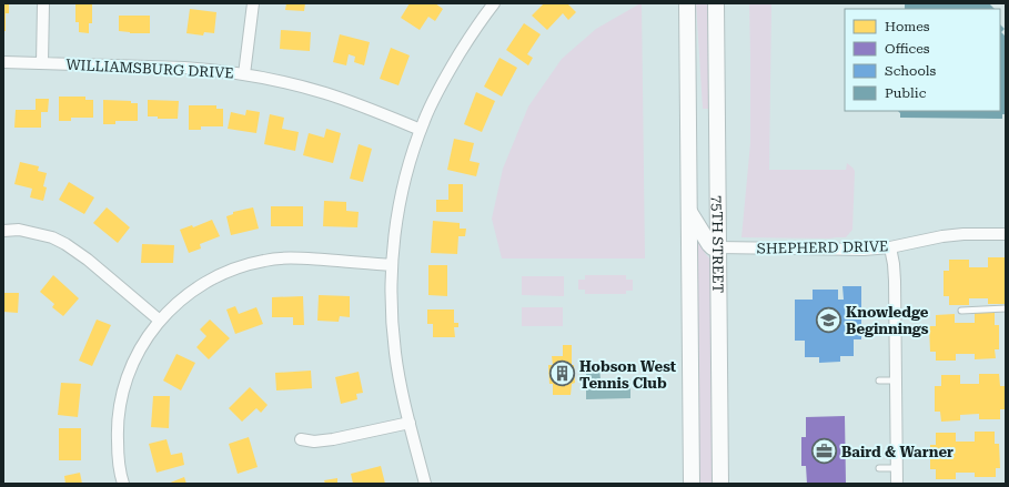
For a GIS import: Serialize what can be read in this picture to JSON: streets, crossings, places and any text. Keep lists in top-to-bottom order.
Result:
{
  "streets": {
    "main road": ["75TH STREET"],
    "street": ["WILLIAMSBURG DRIVE", "SHEPHERD DRIVE"]
  },
  "crossings": [
    ["75TH STREET", "SHEPHERD DRIVE"]
  ],
  "places": {
    "school or university": ["Knowledge Beginnings"],
    "building": ["Hobson West Tennis Club"],
    "office": ["Baird & Warner"]
  },
  "legend": [
    "Homes",
    "Offices",
    "Schools",
    "Public"
  ]
}
